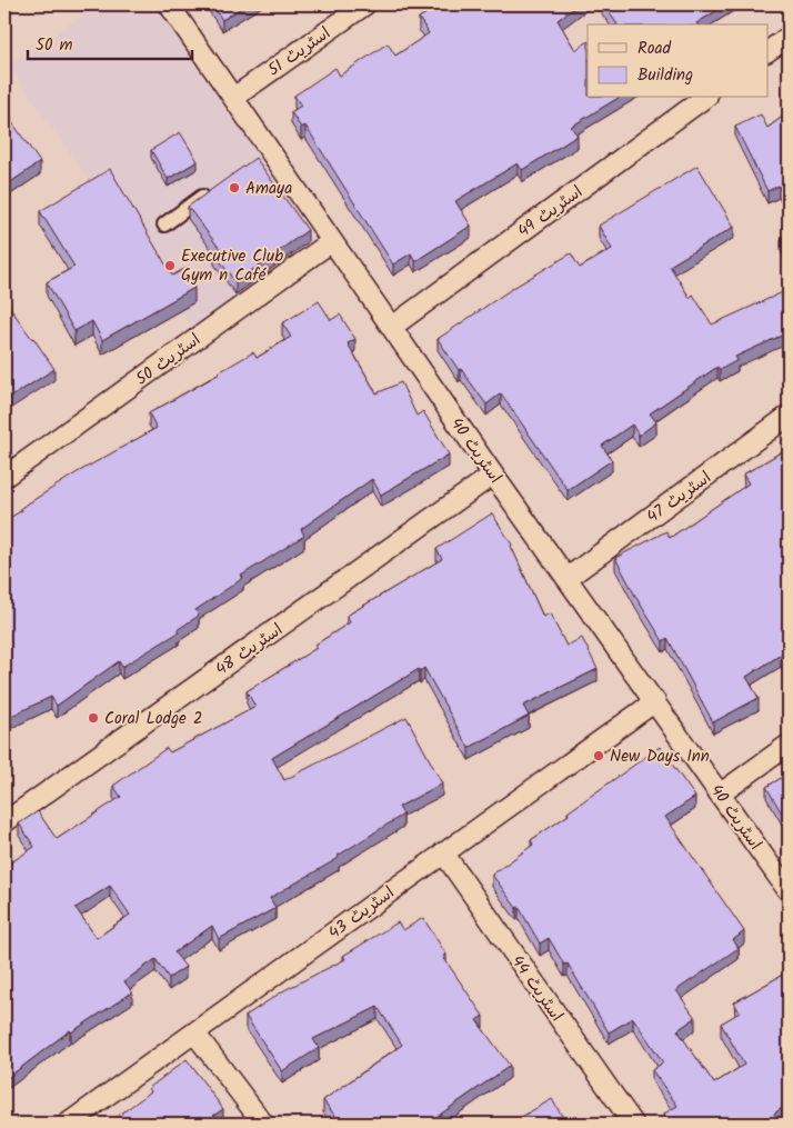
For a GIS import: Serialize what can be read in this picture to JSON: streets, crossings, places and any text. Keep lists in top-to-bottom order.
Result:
{
  "streets": {
    "street": [
      "اسٹریٹ 51",
      "اسٹریٹ 49",
      "اسٹریٹ 50",
      "اسٹریٹ 40",
      "اسٹریٹ 47",
      "اسٹریٹ 48",
      "اسٹریٹ 43",
      "اسٹریٹ 44"
    ]
  },
  "crossings": [
    ["اسٹریٹ 51", "اسٹریٹ 40"],
    ["اسٹریٹ 49", "اسٹریٹ 40"],
    ["اسٹریٹ 50", "اسٹریٹ 40"],
    ["اسٹریٹ 40", "اسٹریٹ 47"],
    ["اسٹریٹ 40", "اسٹریٹ 48"],
    ["اسٹریٹ 40", "اسٹریٹ 43"],
    ["اسٹریٹ 43", "اسٹریٹ 44"]
  ],
  "places": [
    "Amaya",
    "Executive Club Gym n Café",
    "Coral Lodge 2",
    "New Days Inn"
  ],
  "legend": ["Road", "Building"],
  "scale_bar": "50 m"
}
